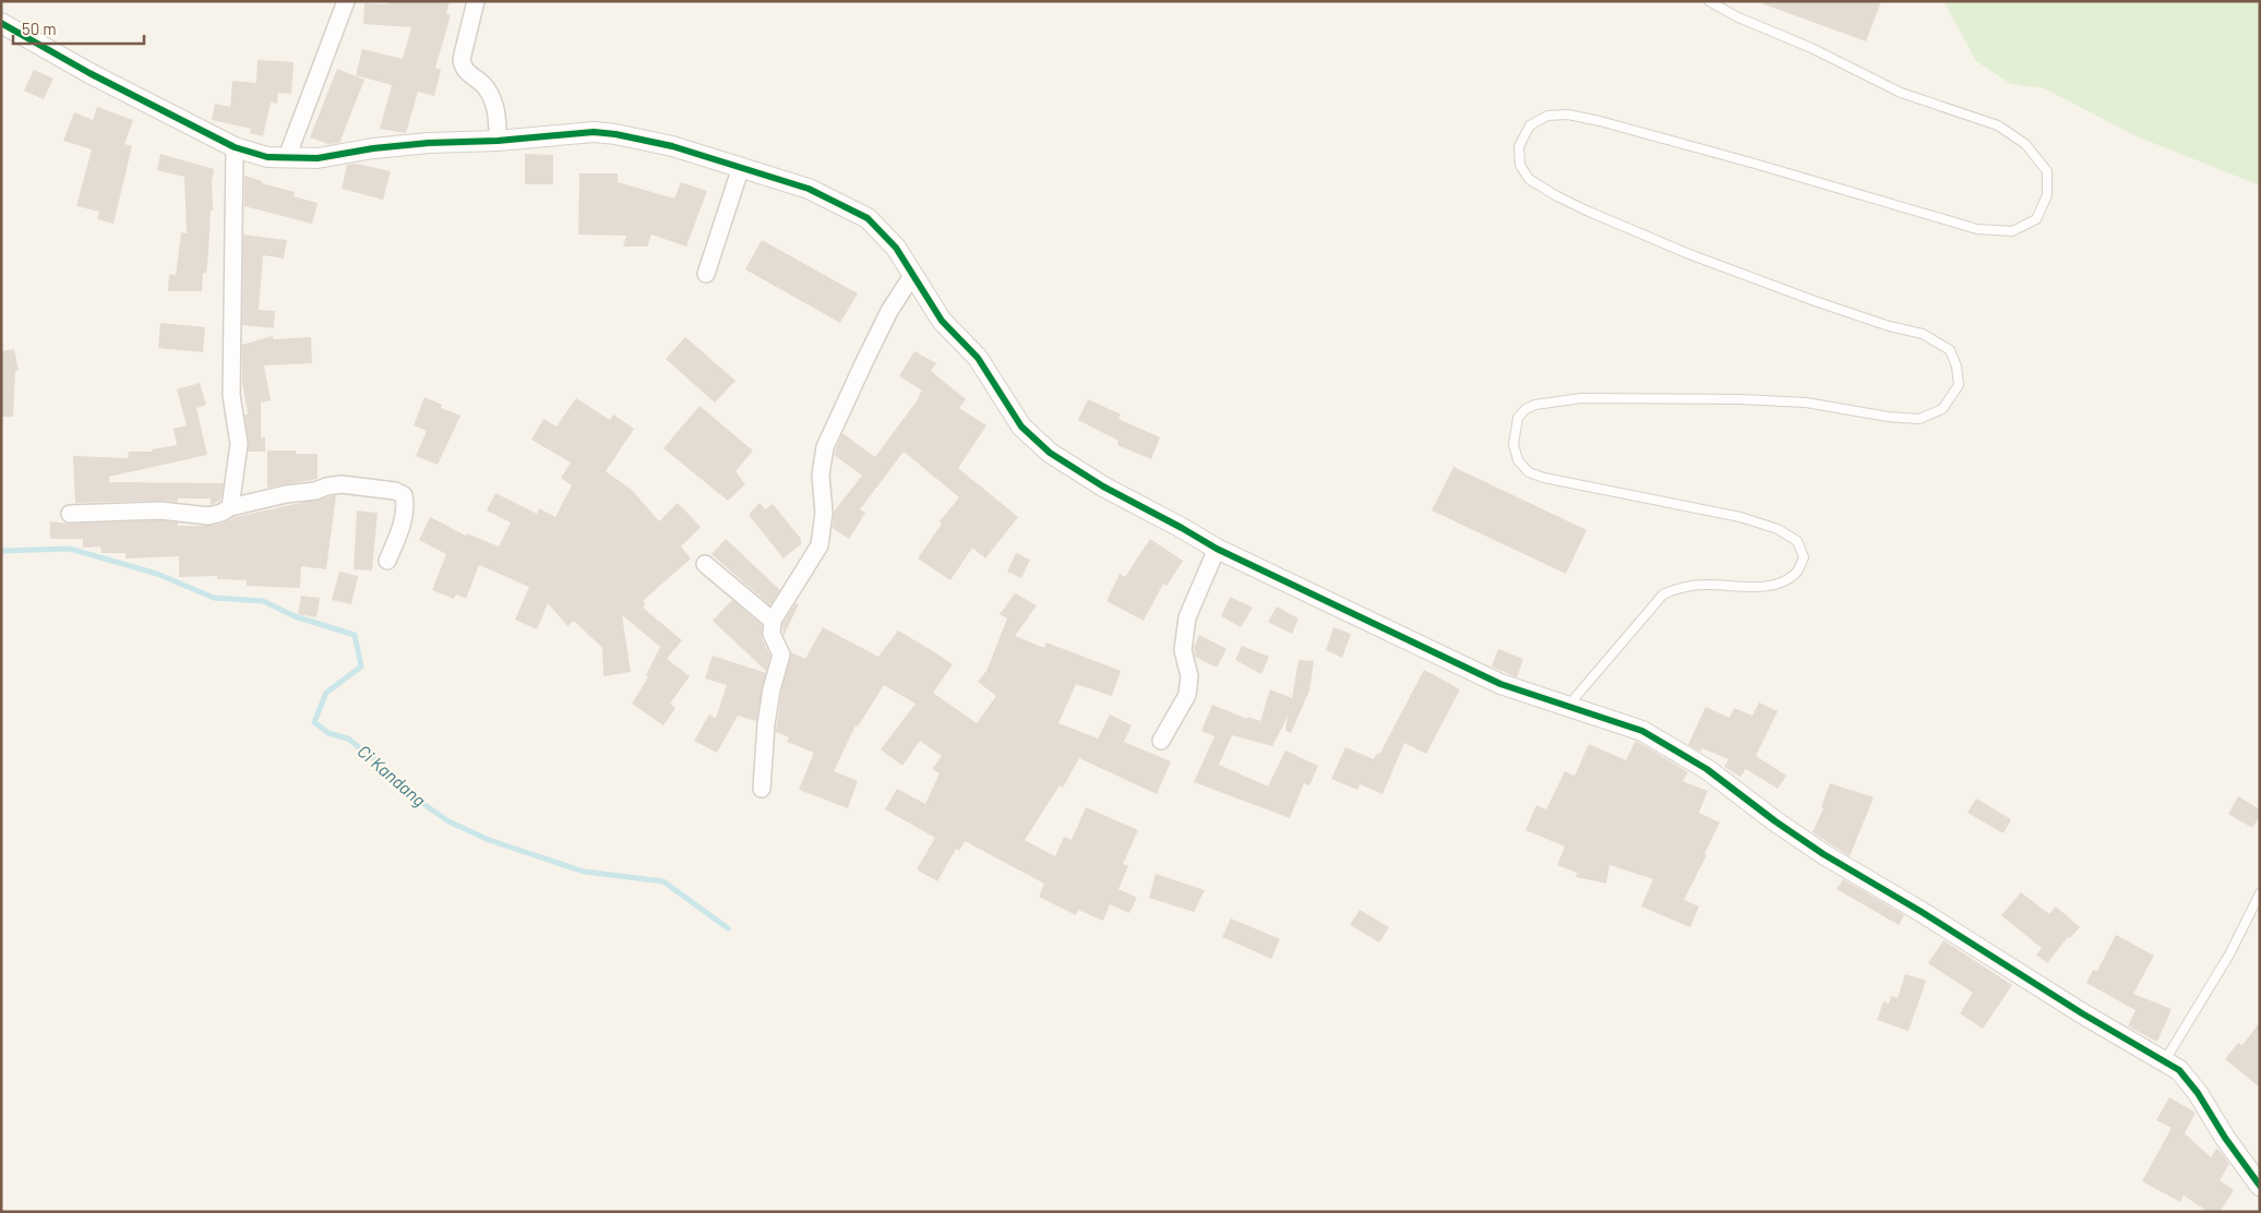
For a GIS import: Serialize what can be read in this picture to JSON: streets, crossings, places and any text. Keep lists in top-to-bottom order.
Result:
{
  "water": ["Ci Kandang"],
  "scale_bar": "50 m"
}
